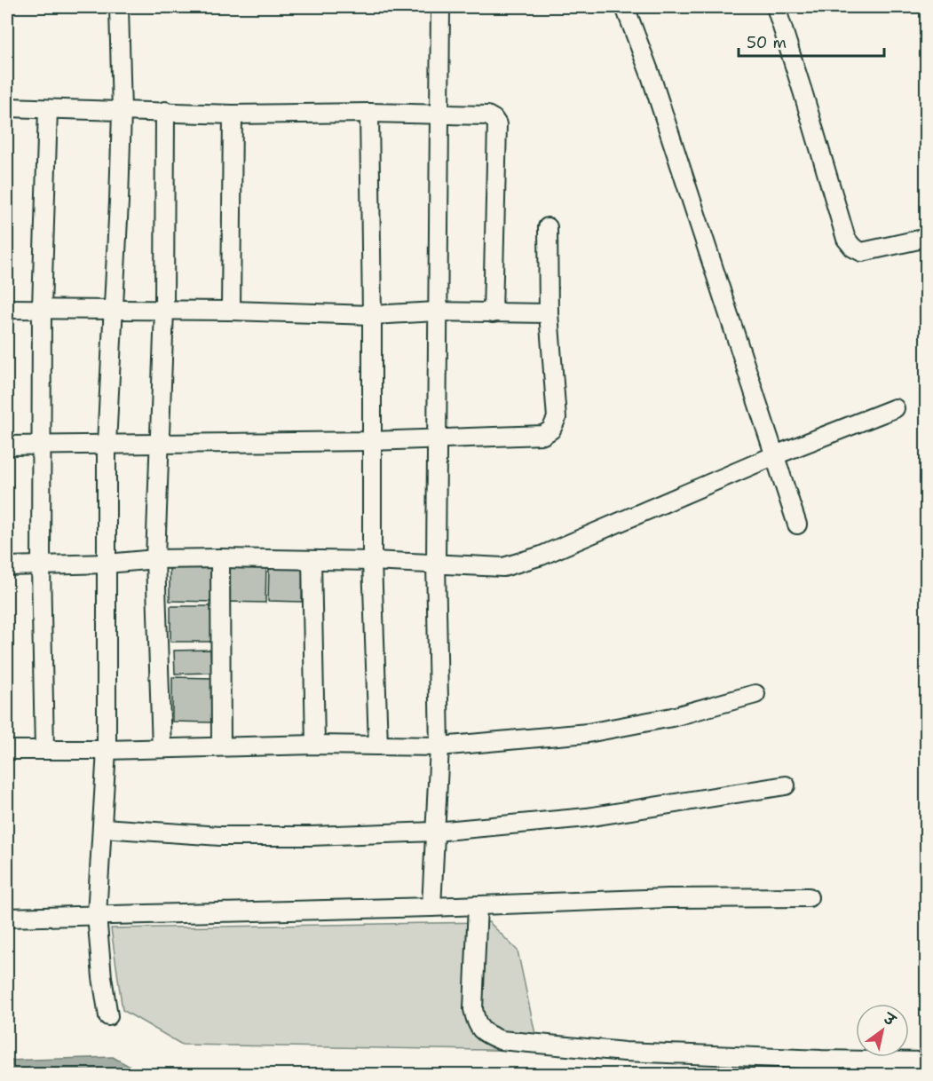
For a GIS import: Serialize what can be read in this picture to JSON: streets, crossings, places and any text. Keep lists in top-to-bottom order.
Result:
{
  "scale_bar": "50 m",
  "north": "top right"
}
